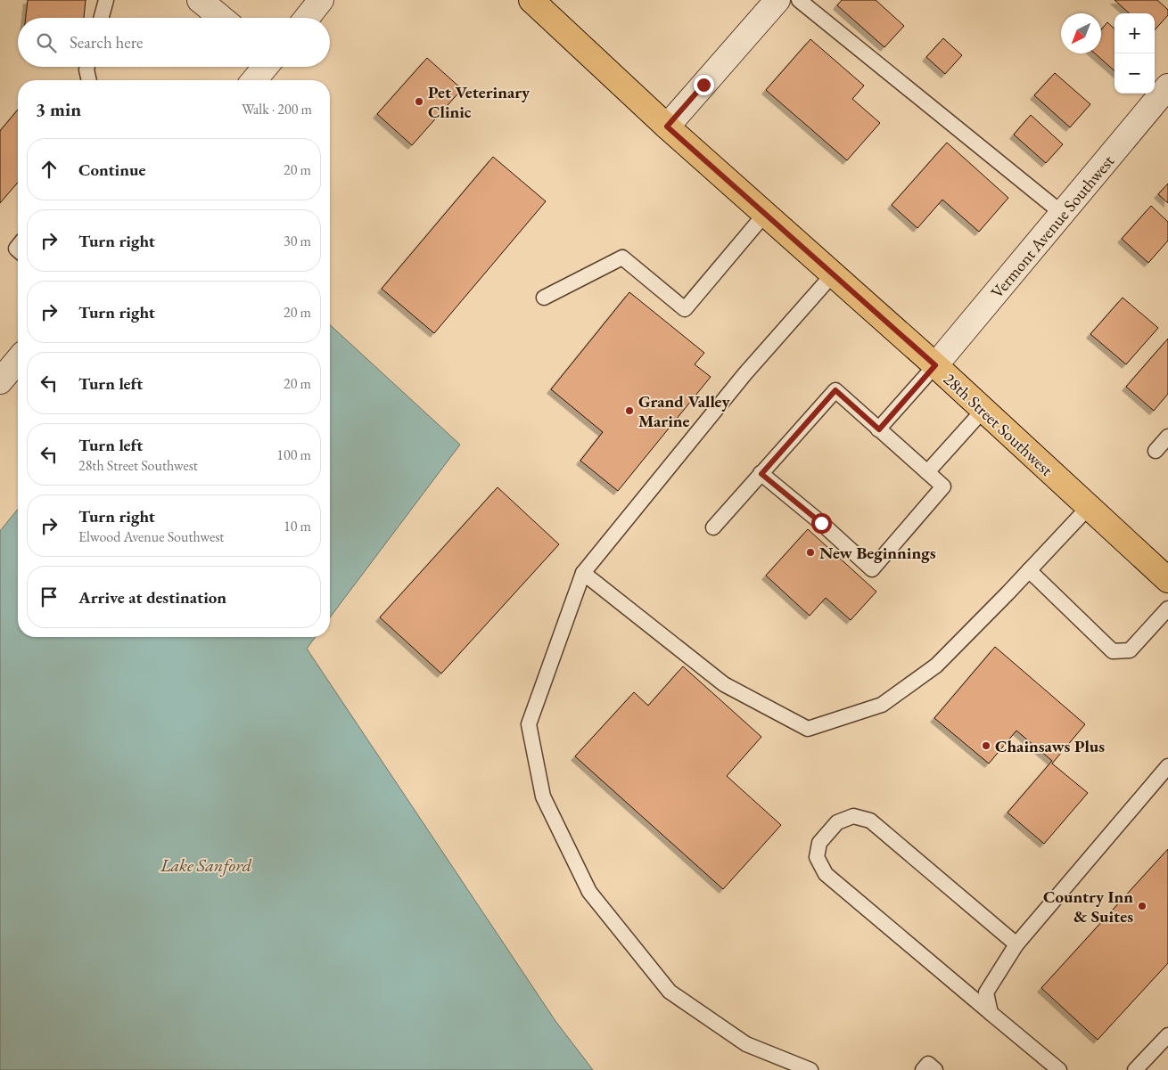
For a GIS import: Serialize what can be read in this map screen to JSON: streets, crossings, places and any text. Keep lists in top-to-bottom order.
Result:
{
  "streets": {
    "main road": ["28th Street Southwest"],
    "street": ["Vermont Avenue Southwest"]
  },
  "crossings": [
    ["Vermont Avenue Southwest", "28th Street Southwest"]
  ],
  "water": ["Lake Sanford"],
  "places": [
    "Pet Veterinary Clinic",
    "Grand Valley Marine",
    "New Beginnings",
    "Chainsaws Plus",
    "Country Inn & Suites"
  ],
  "north": "bottom left",
  "page": {
    "map_buttons": ["+", "−"],
    "search": "Search here",
    "heading": ["3 min", "Walk · 200 m"],
    "list": [
      ["Continue", "20 m"],
      ["Turn right", "30 m"],
      ["Turn right", "20 m"],
      ["Turn left", "20 m"],
      ["Turn left", "28th Street Southwest", "100 m"],
      ["Turn right", "Elwood Avenue Southwest", "10 m"],
      "Arrive at destination"
    ]
  }
}
